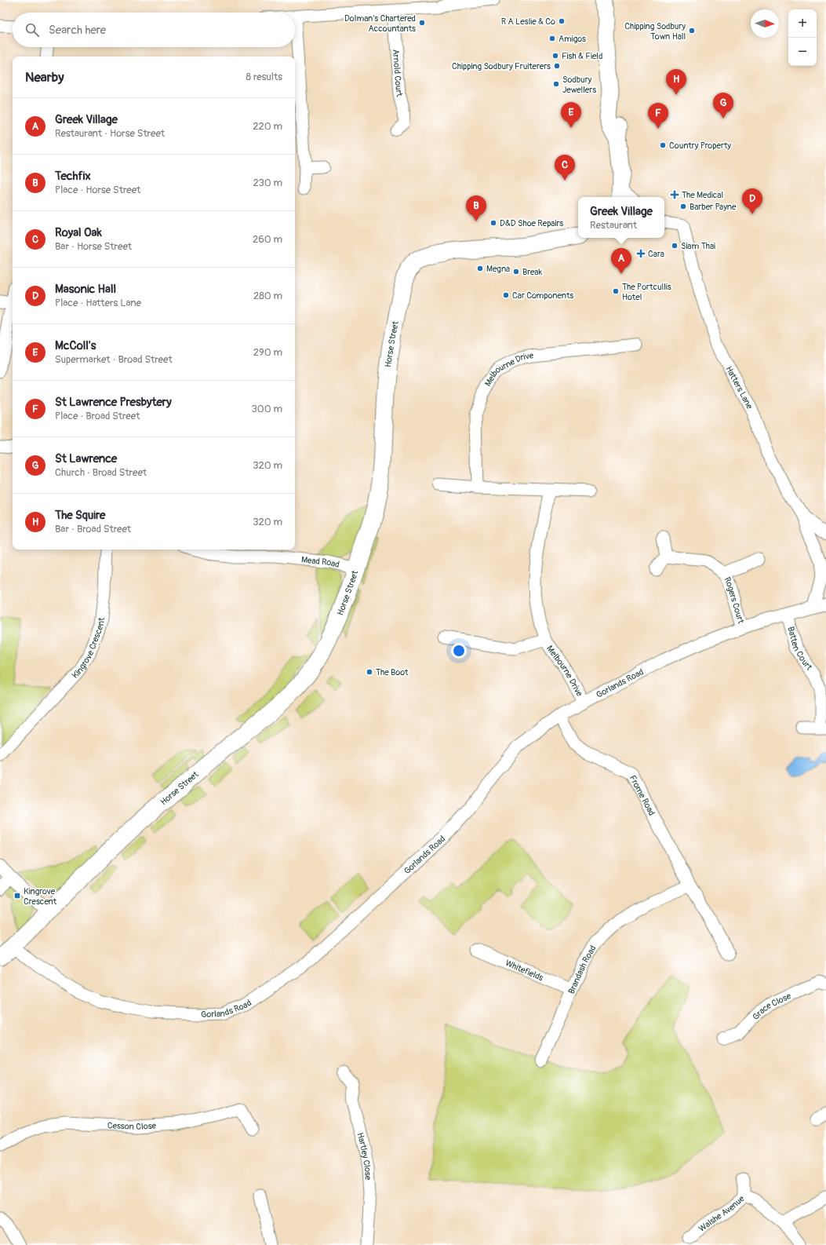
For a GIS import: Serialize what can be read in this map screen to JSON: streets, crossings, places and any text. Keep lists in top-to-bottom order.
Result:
{
  "streets": {
    "main road": ["Horse Street"],
    "street": [
      "Arnold Court",
      "Melbourne Drive",
      "Hatters Lane",
      "Mead Road",
      "Rogers Court",
      "Kingrove Crescent",
      "Batten Court",
      "Gorlands Road",
      "Frome Road",
      "Brandash Road",
      "Whitefields",
      "Grace Close",
      "Cesson Close",
      "Hartley Close",
      "Walshe Avenue"
    ]
  },
  "crossings": [
    ["Horse Street", "Mead Road"],
    ["Horse Street", "Gorlands Road"],
    ["Melbourne Drive", "Gorlands Road"],
    ["Rogers Court", "Gorlands Road"],
    ["Batten Court", "Gorlands Road"],
    ["Gorlands Road", "Frome Road"],
    ["Frome Road", "Brandash Road"],
    ["Brandash Road", "Whitefields"]
  ],
  "places": {
    "other": [
      "R A Leslie & Co",
      "Dolman's Chartered Accountants",
      "Chipping Sodbury Town Hall",
      "Amigos",
      "Fish & Field",
      "Chipping Sodbury Fruiterers",
      "Sodbury Jewellers",
      "Country Property",
      "Barber Payne",
      "D&D Shoe Repairs",
      "Siam Thai",
      "Megna",
      "Break",
      "The Portcullis Hotel",
      "Car Components",
      "The Boot"
    ],
    "health": ["The Medical", "Cara"],
    "transit": ["Kingrove Crescent"]
  },
  "north": "right",
  "page": {
    "map_buttons": ["+", "−"],
    "search": "Search here",
    "heading": ["Nearby", "8 results"],
    "pins": [
      "H",
      "G",
      "E",
      "F",
      "C",
      "D",
      "B",
      "A"
    ],
    "list": [
      {
        "mark": "A",
        "name": "Greek Village",
        "note": "Restaurant · Horse Street",
        "value": "220 m"
      },
      {
        "mark": "B",
        "name": "Techfix",
        "note": "Place · Horse Street",
        "value": "230 m"
      },
      {
        "mark": "C",
        "name": "Royal Oak",
        "note": "Bar · Horse Street",
        "value": "260 m"
      },
      {
        "mark": "D",
        "name": "Masonic Hall",
        "note": "Place · Hatters Lane",
        "value": "280 m"
      },
      {
        "mark": "E",
        "name": "McColl's",
        "note": "Supermarket · Broad Street",
        "value": "290 m"
      },
      {
        "mark": "F",
        "name": "St Lawrence Presbytery",
        "note": "Place · Broad Street",
        "value": "300 m"
      },
      {
        "mark": "G",
        "name": "St Lawrence",
        "note": "Church · Broad Street",
        "value": "320 m"
      },
      {
        "mark": "H",
        "name": "The Squire",
        "note": "Bar · Broad Street",
        "value": "320 m"
      }
    ],
    "popup": ["Greek Village", "Restaurant"]
  }
}
